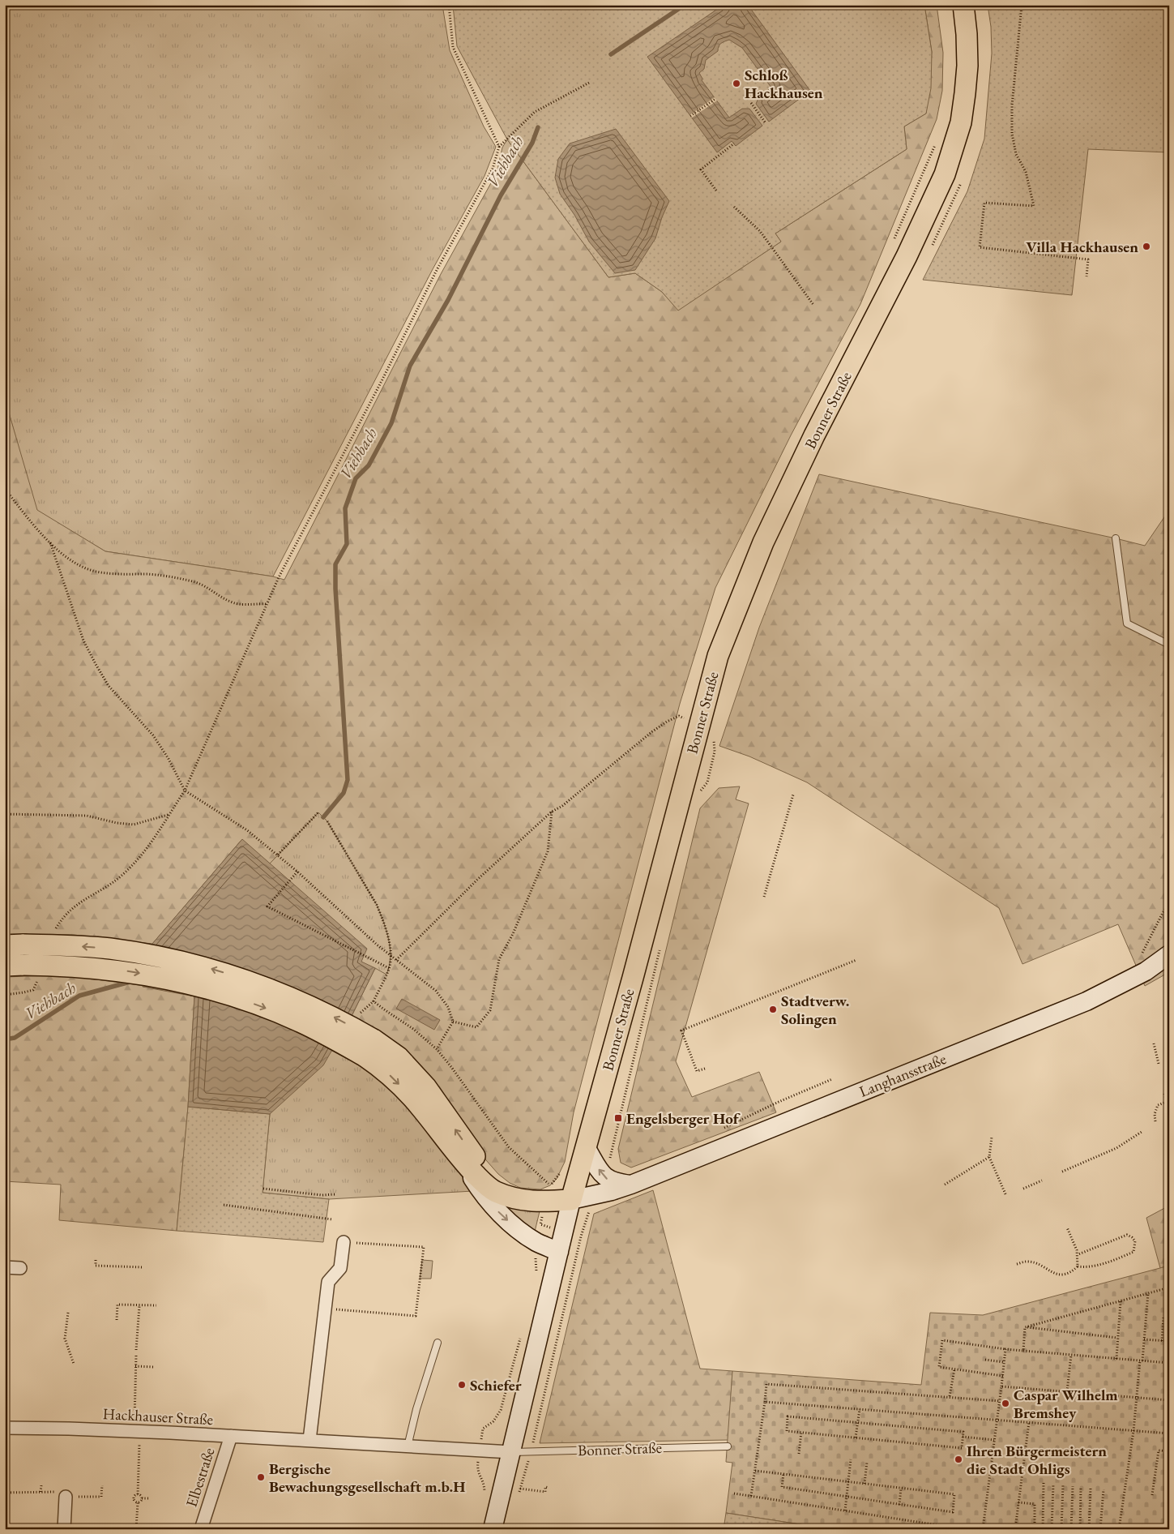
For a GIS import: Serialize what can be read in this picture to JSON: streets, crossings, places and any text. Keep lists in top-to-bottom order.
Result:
{
  "streets": {
    "main road": ["Bonner Straße"],
    "street": ["Langhansstraße", "Hackhauser Straße", "Elbestraße"]
  },
  "crossings": [
    ["Bonner Straße", "Langhansstraße"],
    ["Bonner Straße", "Hackhauser Straße"],
    ["Hackhauser Straße", "Elbestraße"]
  ],
  "water": ["Viehbach"],
  "places": {
    "other": [
      "Schloß Hackhausen",
      "Villa Hackhausen",
      "Stadtverw. Solingen",
      "Schiefer",
      "Caspar Wilhelm Bremshey",
      "Ihren Bürgermeistern die Stadt Ohligs",
      "Bergische Bewachungsgesellschaft m.b.H"
    ],
    "transit": ["Engelsberger Hof"]
  }
}
